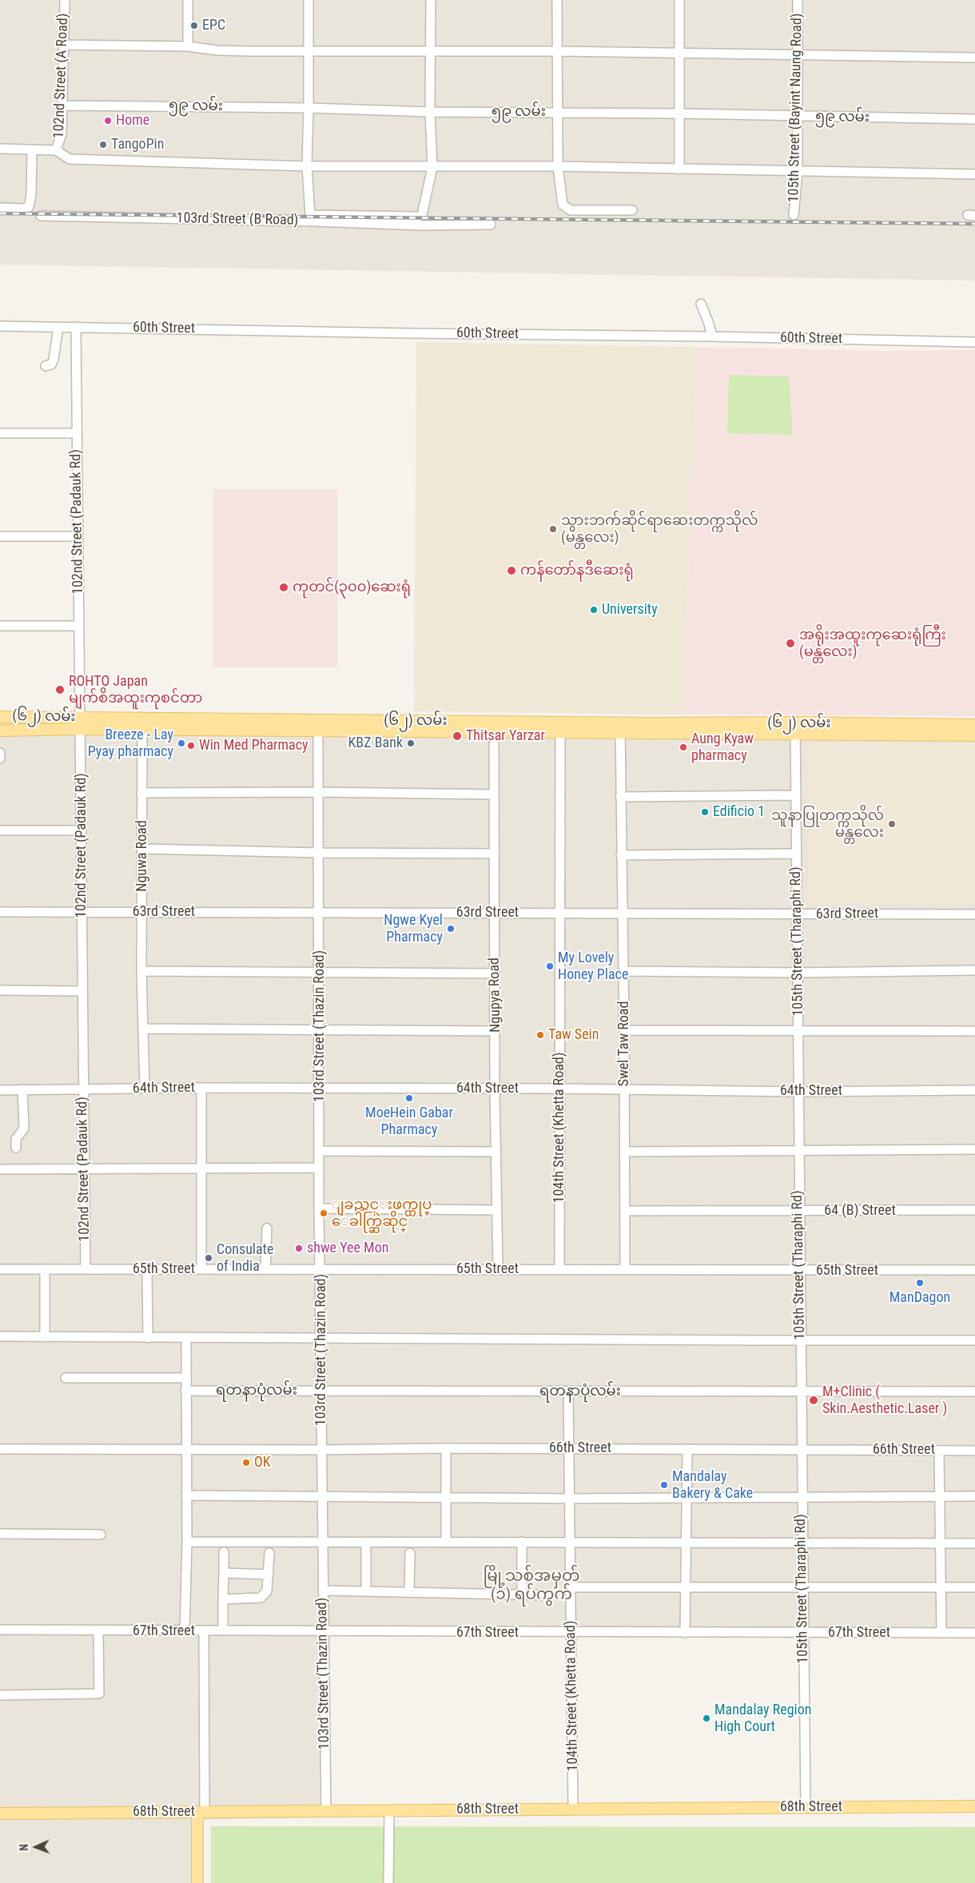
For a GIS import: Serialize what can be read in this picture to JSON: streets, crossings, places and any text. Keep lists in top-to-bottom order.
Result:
{
  "streets": {
    "main road": ["(၆၂) လမ်း", "68th Street"],
    "street": [
      "102nd Street (A Road)",
      "၅၉ လမ်း",
      "105th Street (Bayint Naung Road)",
      "103rd Street (B Road)",
      "60th Street",
      "102nd Street (Padauk Rd)",
      "Nguwa Road",
      "63rd Street",
      "105th Street (Tharaphi Rd)",
      "Ngupya Road",
      "103rd Street (Thazin Road)",
      "Swel Taw Road",
      "64th Street",
      "104th Street (Khetta Road)",
      "64 (B) Street",
      "65th Street",
      "ရတနာပုံလမ်း",
      "66th Street",
      "67th Street"
    ]
  },
  "crossings": [
    ["102nd Street (A Road)", "၅၉ လမ်း"],
    ["102nd Street (A Road)", "105th Street (Bayint Naung Road)"],
    ["102nd Street (A Road)", "103rd Street (B Road)"],
    ["၅၉ လမ်း", "105th Street (Bayint Naung Road)"],
    ["၅၉ လမ်း", "103rd Street (B Road)"],
    ["60th Street", "102nd Street (Padauk Rd)"],
    ["102nd Street (Padauk Rd)", "(၆၂) လမ်း"],
    ["102nd Street (Padauk Rd)", "63rd Street"],
    ["102nd Street (Padauk Rd)", "64th Street"],
    ["102nd Street (Padauk Rd)", "65th Street"],
    ["(၆၂) လမ်း", "Nguwa Road"],
    ["(၆၂) လမ်း", "105th Street (Tharaphi Rd)"],
    ["(၆၂) လမ်း", "Ngupya Road"],
    ["(၆၂) လမ်း", "103rd Street (Thazin Road)"],
    ["(၆၂) လမ်း", "Swel Taw Road"],
    ["(၆၂) လမ်း", "104th Street (Khetta Road)"],
    ["Nguwa Road", "63rd Street"],
    ["Nguwa Road", "64th Street"],
    ["63rd Street", "105th Street (Tharaphi Rd)"],
    ["63rd Street", "Ngupya Road"],
    ["63rd Street", "103rd Street (Thazin Road)"],
    ["63rd Street", "Swel Taw Road"],
    ["63rd Street", "104th Street (Khetta Road)"],
    ["105th Street (Tharaphi Rd)", "64th Street"],
    ["105th Street (Tharaphi Rd)", "64 (B) Street"],
    ["105th Street (Tharaphi Rd)", "65th Street"],
    ["105th Street (Tharaphi Rd)", "ရတနာပုံလမ်း"],
    ["105th Street (Tharaphi Rd)", "66th Street"],
    ["105th Street (Tharaphi Rd)", "67th Street"],
    ["105th Street (Tharaphi Rd)", "68th Street"],
    ["Ngupya Road", "64th Street"],
    ["Ngupya Road", "65th Street"],
    ["103rd Street (Thazin Road)", "64th Street"],
    ["103rd Street (Thazin Road)", "65th Street"],
    ["103rd Street (Thazin Road)", "ရတနာပုံလမ်း"],
    ["103rd Street (Thazin Road)", "66th Street"],
    ["103rd Street (Thazin Road)", "67th Street"],
    ["103rd Street (Thazin Road)", "68th Street"],
    ["Swel Taw Road", "64th Street"],
    ["Swel Taw Road", "64 (B) Street"],
    ["Swel Taw Road", "65th Street"],
    ["64th Street", "104th Street (Khetta Road)"],
    ["104th Street (Khetta Road)", "65th Street"],
    ["104th Street (Khetta Road)", "ရတနာပုံလမ်း"],
    ["104th Street (Khetta Road)", "66th Street"],
    ["104th Street (Khetta Road)", "67th Street"],
    ["104th Street (Khetta Road)", "68th Street"]
  ],
  "districts": ["မြို့သစ်အမှတ် (၁) ရပ်ကွက်"],
  "places": [
    "EPC",
    "Home",
    "TangoPin",
    "သွားဘက်ဆိုင်ရာဆေးတက္ကသိုလ် (မန္တလေး)",
    "ကန်တော်နဒီဆေးရုံ",
    "ကုတင်(၃၀၀)ဆေးရုံ",
    "University",
    "အရိုးအထူးကုဆေးရုံကြီး (မန္တလေး)",
    "ROHTO Japan မျက်စိအထူးကုစင်တာ",
    "Thitsar Yarzar",
    "Breeze - Lay Pyay pharmacy",
    "KBZ Bank",
    "Win Med Pharmacy",
    "Aung Kyaw pharmacy",
    "Edificio 1",
    "သူနာပြုတက္ကသိုလ် မန္တလေး",
    "Ngwe Kyel Pharmacy",
    "My Lovely Honey Place",
    "Taw Sein",
    "MoeHein Gabar Pharmacy",
    "ျခည္လင္းဖက္ထုပ္ ေခါက္ဆြဲဆိုင္",
    "shwe Yee Mon",
    "Consulate of India",
    "ManDagon",
    "M+Clinic ( Skin.Aesthetic.Laser )",
    "OK",
    "Mandalay Bakery & Cake",
    "Mandalay Region High Court"
  ],
  "north": "left"
}
